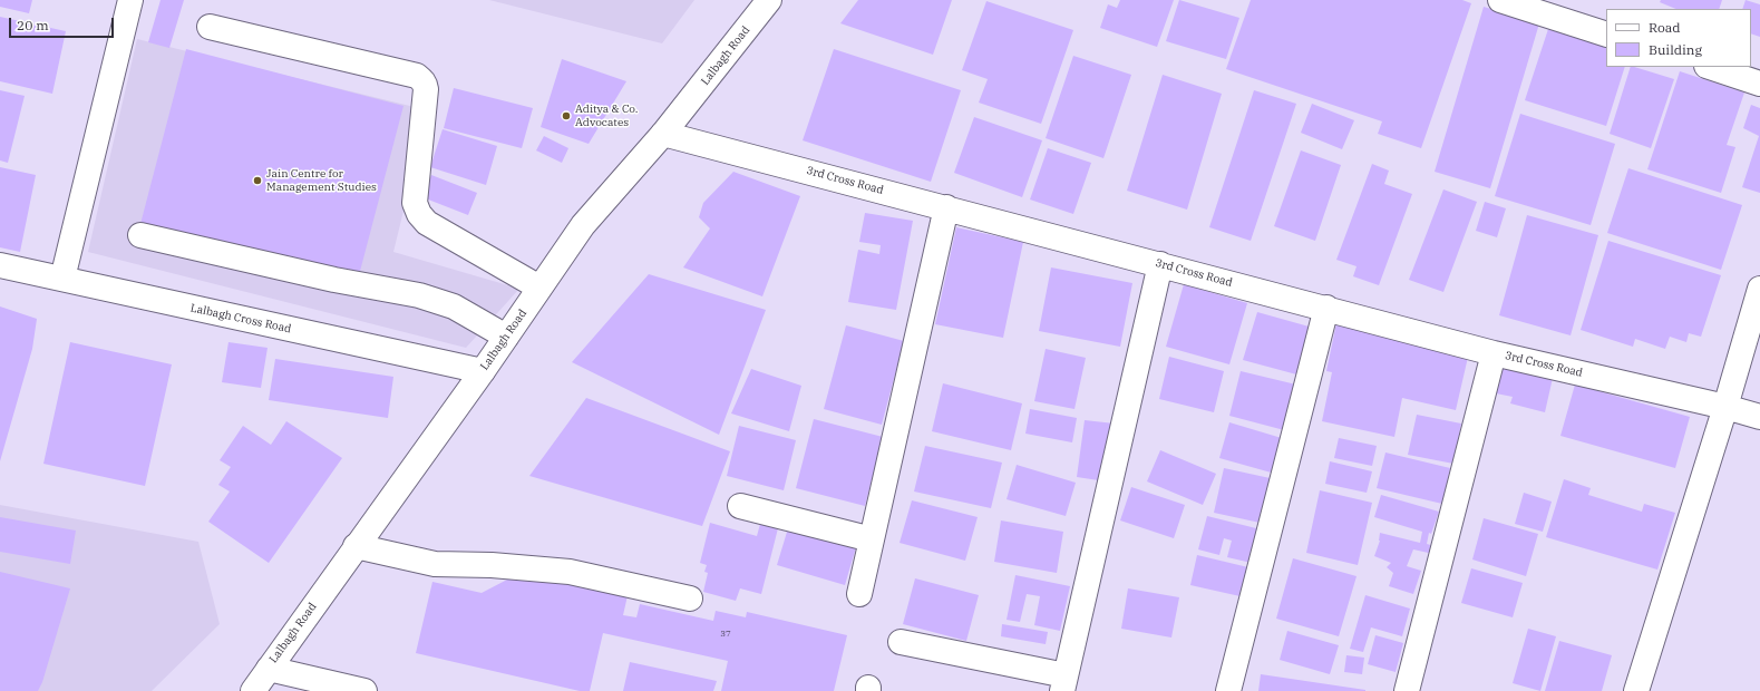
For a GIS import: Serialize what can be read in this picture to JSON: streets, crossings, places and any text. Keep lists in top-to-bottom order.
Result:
{
  "streets": {
    "street": ["Lalbagh Road", "3rd Cross Road", "Lalbagh Cross Road"]
  },
  "crossings": [
    ["Lalbagh Road", "3rd Cross Road"],
    ["Lalbagh Road", "Lalbagh Cross Road"]
  ],
  "places": ["Aditya & Co. Advocates", "Jain Centre for Management Studies"],
  "house_numbers": ["37"],
  "legend": ["Road", "Building"],
  "scale_bar": "20 m"
}
